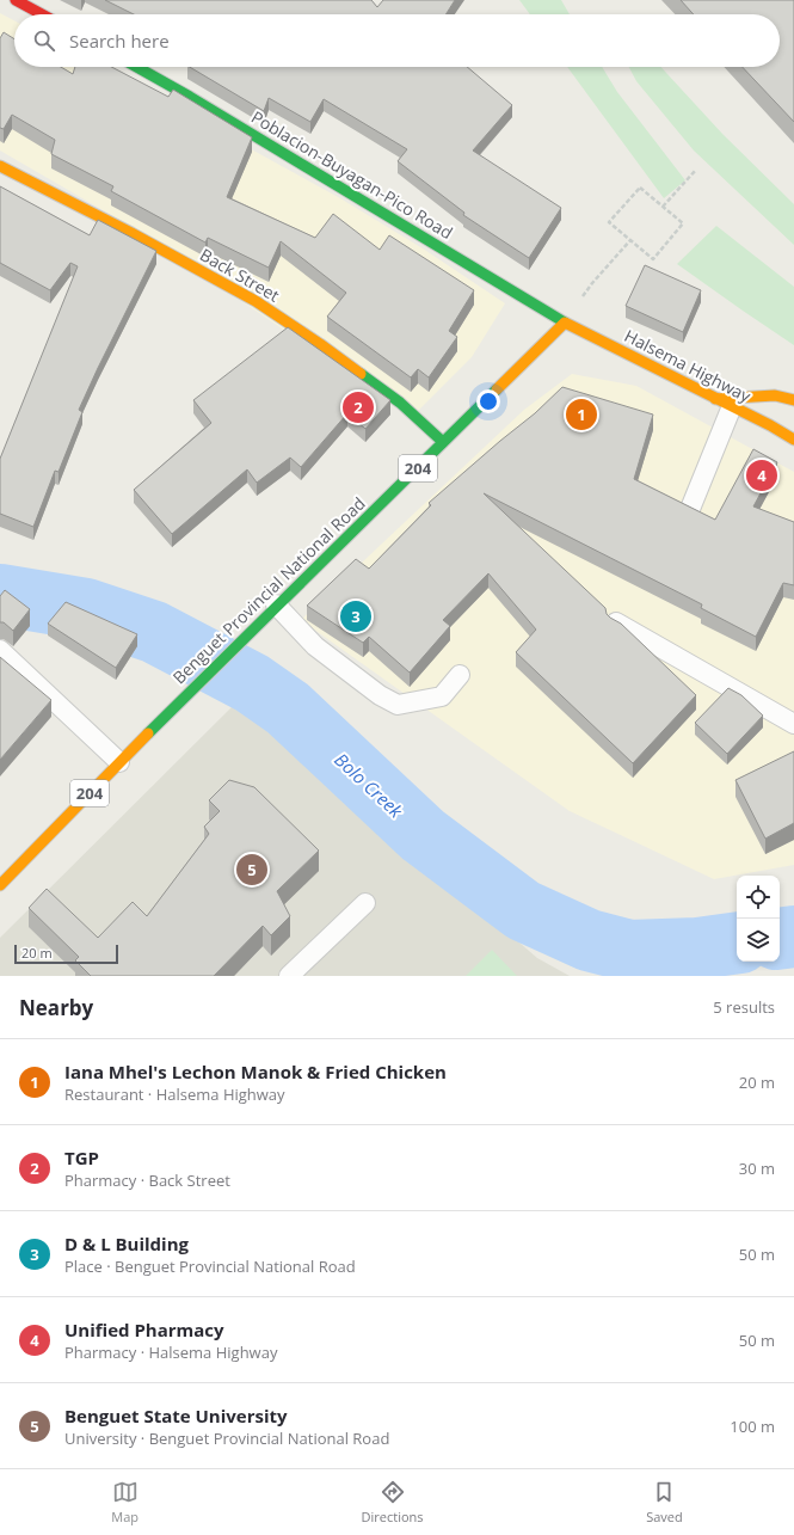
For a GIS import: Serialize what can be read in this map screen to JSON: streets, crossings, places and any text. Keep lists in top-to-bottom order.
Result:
{
  "streets": {
    "main road": [
      "Poblacion-Buyagan-Pico Road",
      "Back Street",
      "Halsema Highway",
      "204",
      "Benguet Provincial National Road"
    ]
  },
  "crossings": [
    ["Poblacion-Buyagan-Pico Road", "Halsema Highway"],
    ["Poblacion-Buyagan-Pico Road", "Benguet Provincial National Road"],
    ["Back Street", "Benguet Provincial National Road"],
    ["Halsema Highway", "Benguet Provincial National Road"]
  ],
  "water": ["Bolo Creek"],
  "scale_bar": "20 m",
  "page": {
    "search": "Search here",
    "pins": [
      "2",
      "1",
      "4",
      "3",
      "5"
    ],
    "scale": "20 m",
    "heading": ["Nearby", "5 results"],
    "list": [
      {
        "mark": "1",
        "name": "Iana Mhel's Lechon Manok & Fried Chicken",
        "note": "Restaurant · Halsema Highway",
        "value": "20 m"
      },
      {
        "mark": "2",
        "name": "TGP",
        "note": "Pharmacy · Back Street",
        "value": "30 m"
      },
      {
        "mark": "3",
        "name": "D & L Building",
        "note": "Place · Benguet Provincial National Road",
        "value": "50 m"
      },
      {
        "mark": "4",
        "name": "Unified Pharmacy",
        "note": "Pharmacy · Halsema Highway",
        "value": "50 m"
      },
      {
        "mark": "5",
        "name": "Benguet State University",
        "note": "University · Benguet Provincial National Road",
        "value": "100 m"
      }
    ],
    "nav": ["Map", "Directions", "Saved"]
  }
}
